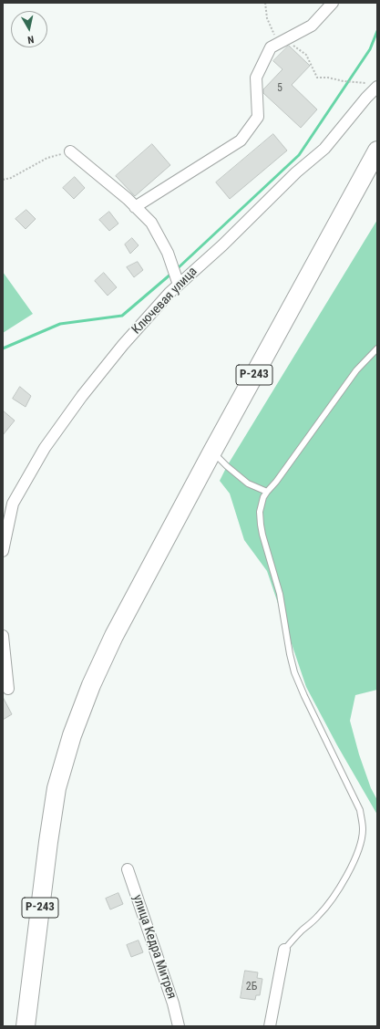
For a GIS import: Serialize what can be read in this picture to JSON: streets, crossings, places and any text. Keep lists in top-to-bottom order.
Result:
{
  "streets": {
    "highway": ["Р-243"],
    "street": ["Ключевая улица", "улица Кедра Митрея"]
  },
  "house_numbers": ["5", "2Б"],
  "north": "bottom"
}
